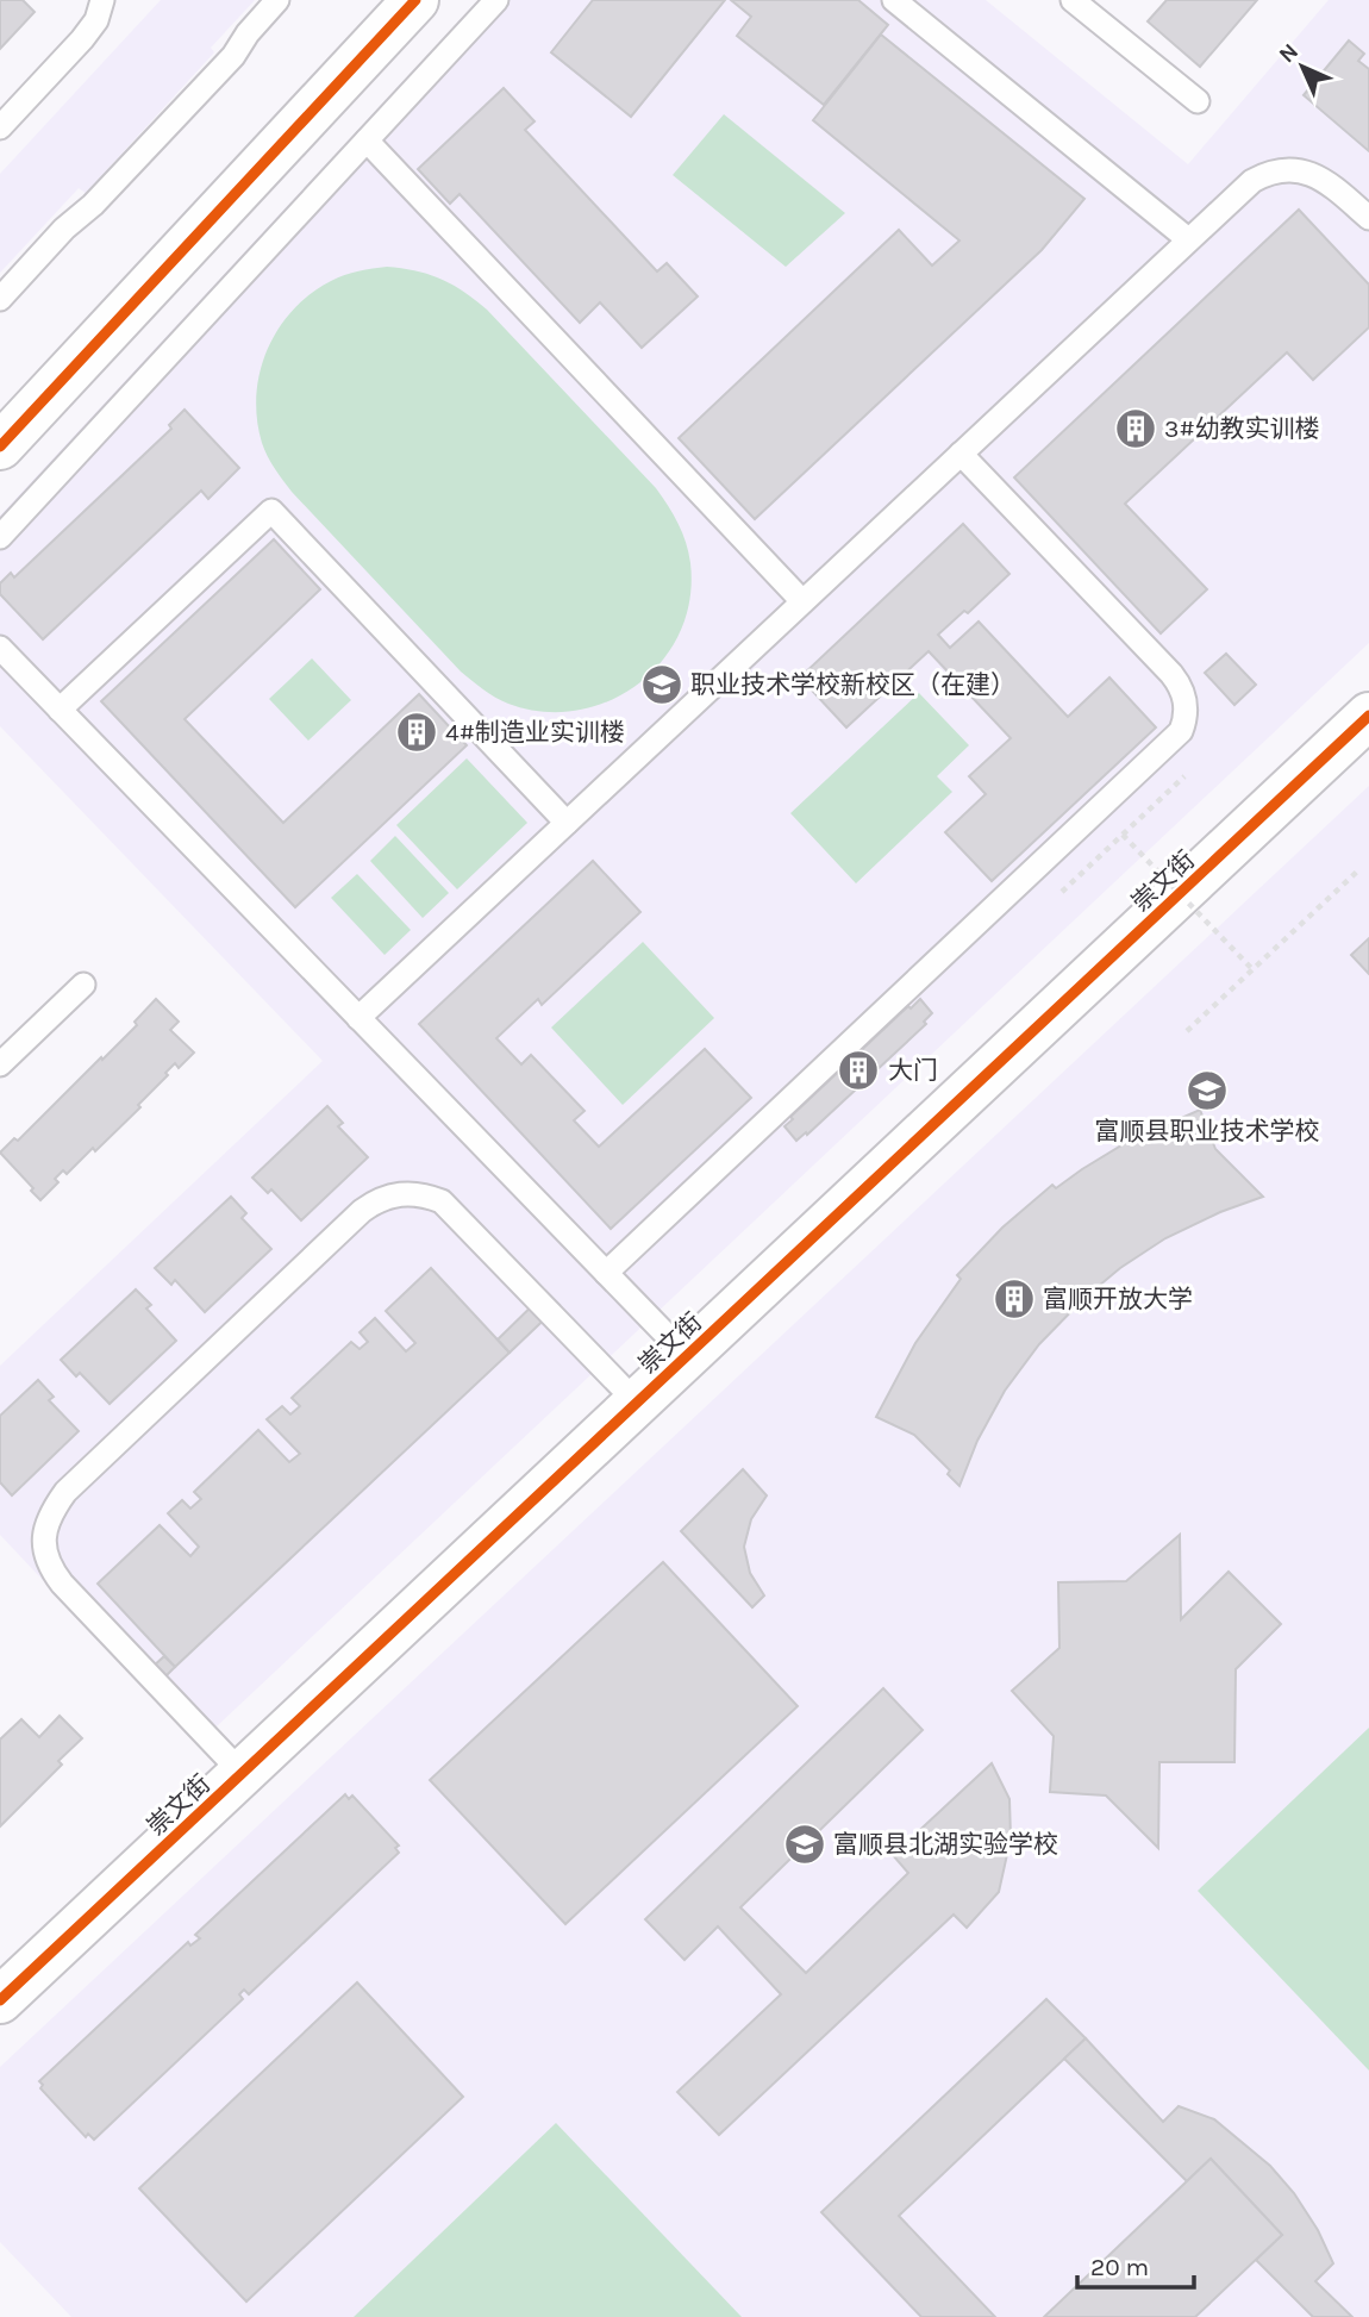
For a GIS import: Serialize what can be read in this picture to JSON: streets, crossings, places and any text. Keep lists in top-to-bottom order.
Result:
{
  "streets": {
    "street": ["崇文街"]
  },
  "places": {
    "building": [
      "3#幼教实训楼",
      "4#制造业实训楼",
      "大门",
      "富顺开放大学"
    ],
    "school or university": ["职业技术学校新校区（在建）", "富顺县职业技术学校", "富顺县北湖实验学校"]
  },
  "scale_bar": "20 m",
  "north": "top left"
}
